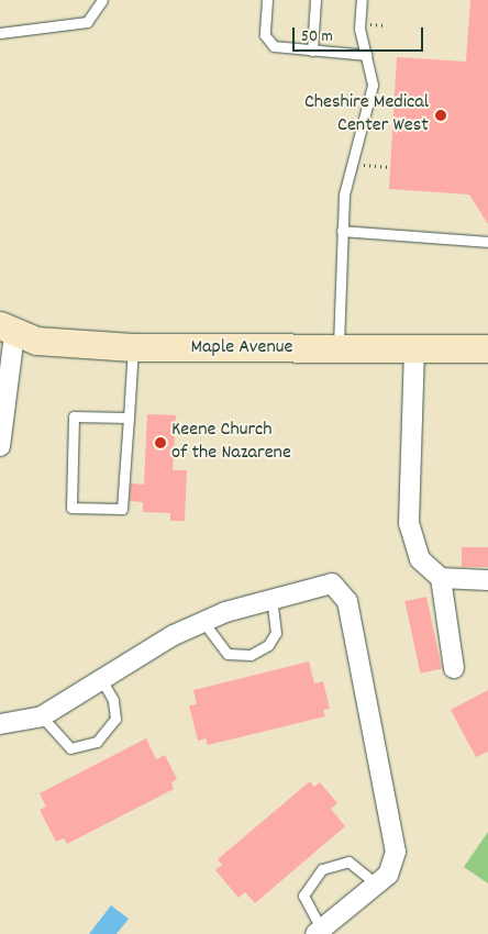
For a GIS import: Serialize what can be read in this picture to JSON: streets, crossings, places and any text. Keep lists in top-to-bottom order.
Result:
{
  "streets": {
    "street": ["Maple Avenue"]
  },
  "places": ["Cheshire Medical Center West", "Keene Church of the Nazarene"],
  "scale_bar": "50 m"
}
